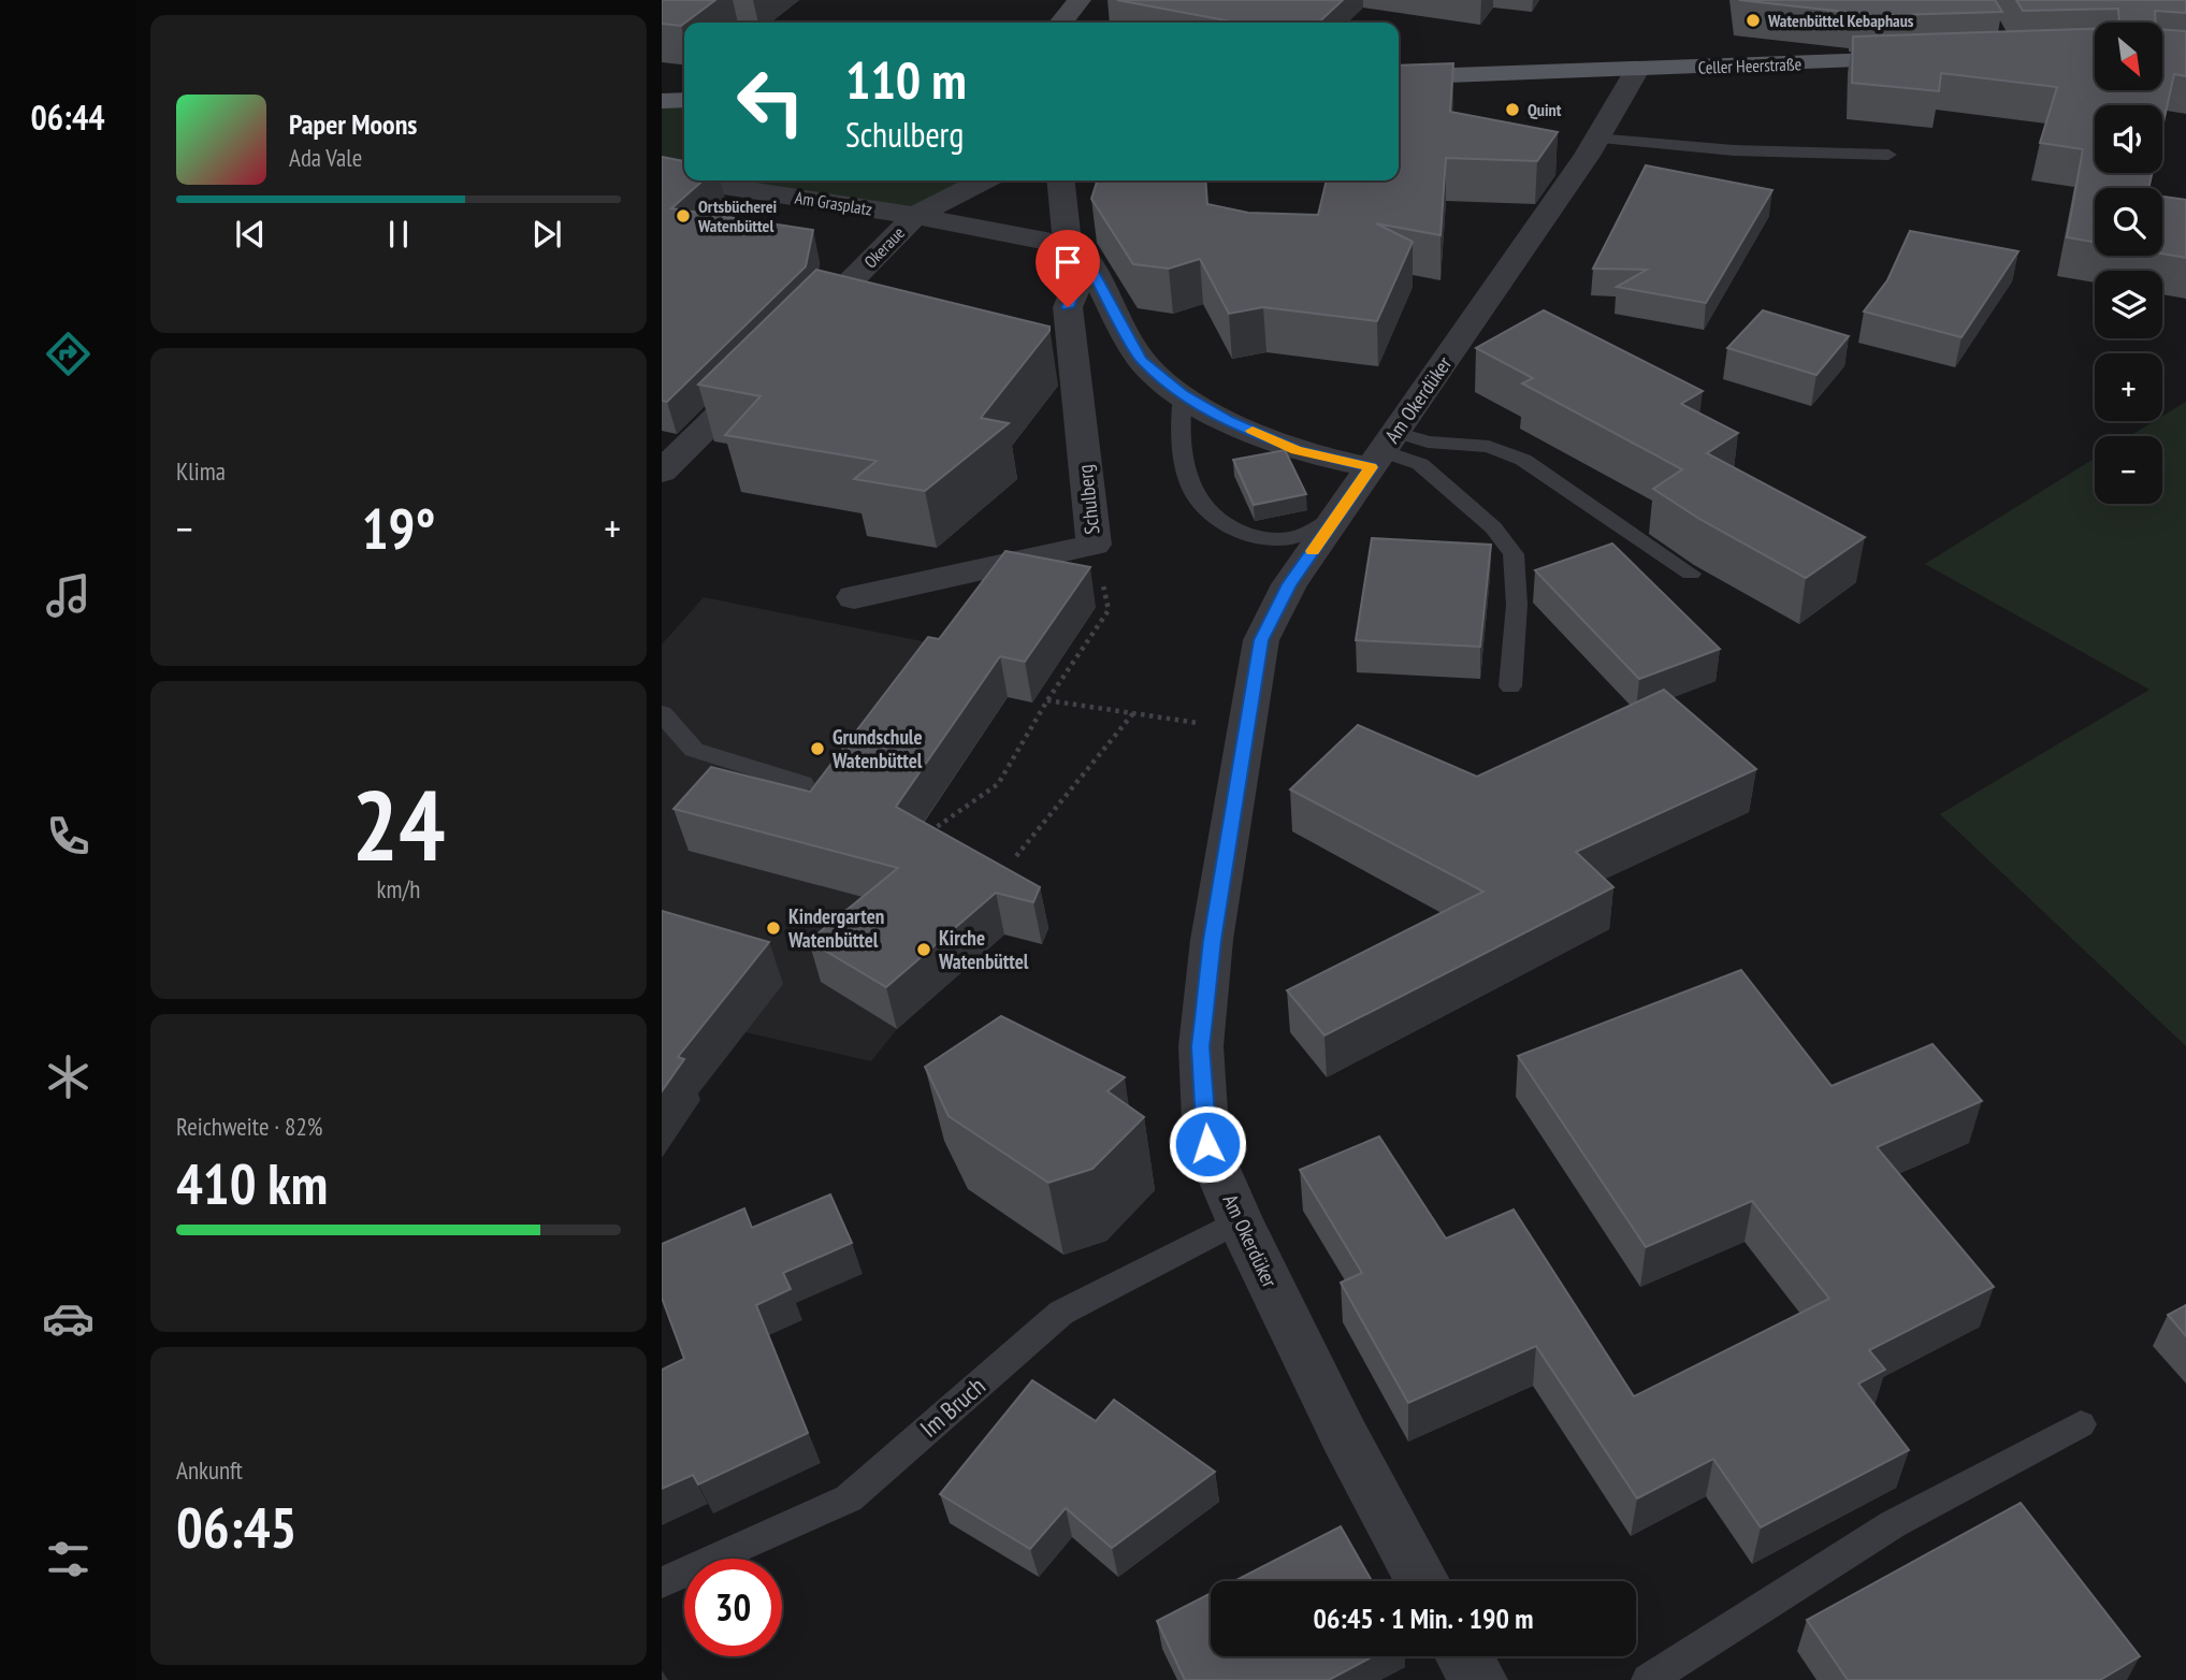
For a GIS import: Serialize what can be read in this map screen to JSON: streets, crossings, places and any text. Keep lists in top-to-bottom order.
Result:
{
  "streets": {
    "main road": ["Celler Heerstraße"],
    "street": [
      "Am Grasplatz",
      "Okeraue",
      "Am Okerdüker",
      "Schulberg"
    ],
    "lane": ["Im Bruch"]
  },
  "crossings": [
    ["Celler Heerstraße", "Am Okerdüker"],
    ["Am Grasplatz", "Okeraue"],
    ["Am Grasplatz", "Schulberg"],
    ["Am Okerdüker", "Im Bruch"]
  ],
  "places": [
    "Watenbüttel Kebaphaus",
    "Quint",
    "Ortsbücherei Watenbüttel",
    "Grundschule Watenbüttel",
    "Kindergarten Watenbüttel",
    "Kirche Watenbüttel"
  ],
  "north": "bottom right",
  "page": {
    "tabs": "06:44",
    "map_buttons": ["+", "−"],
    "turn": ["110 m", "Schulberg"],
    "song": ["Paper Moons", "Ada Vale"],
    "tile": [
      "Klima",
      ["24", "km/h"],
      ["Reichweite · 82%", "410 km"],
      ["Ankunft", "06:45"]
    ],
    "heat": ["−", "19°", "+"],
    "limit": "30",
    "trip": "06:45 · 1 Min. · 190 m"
  }
}
